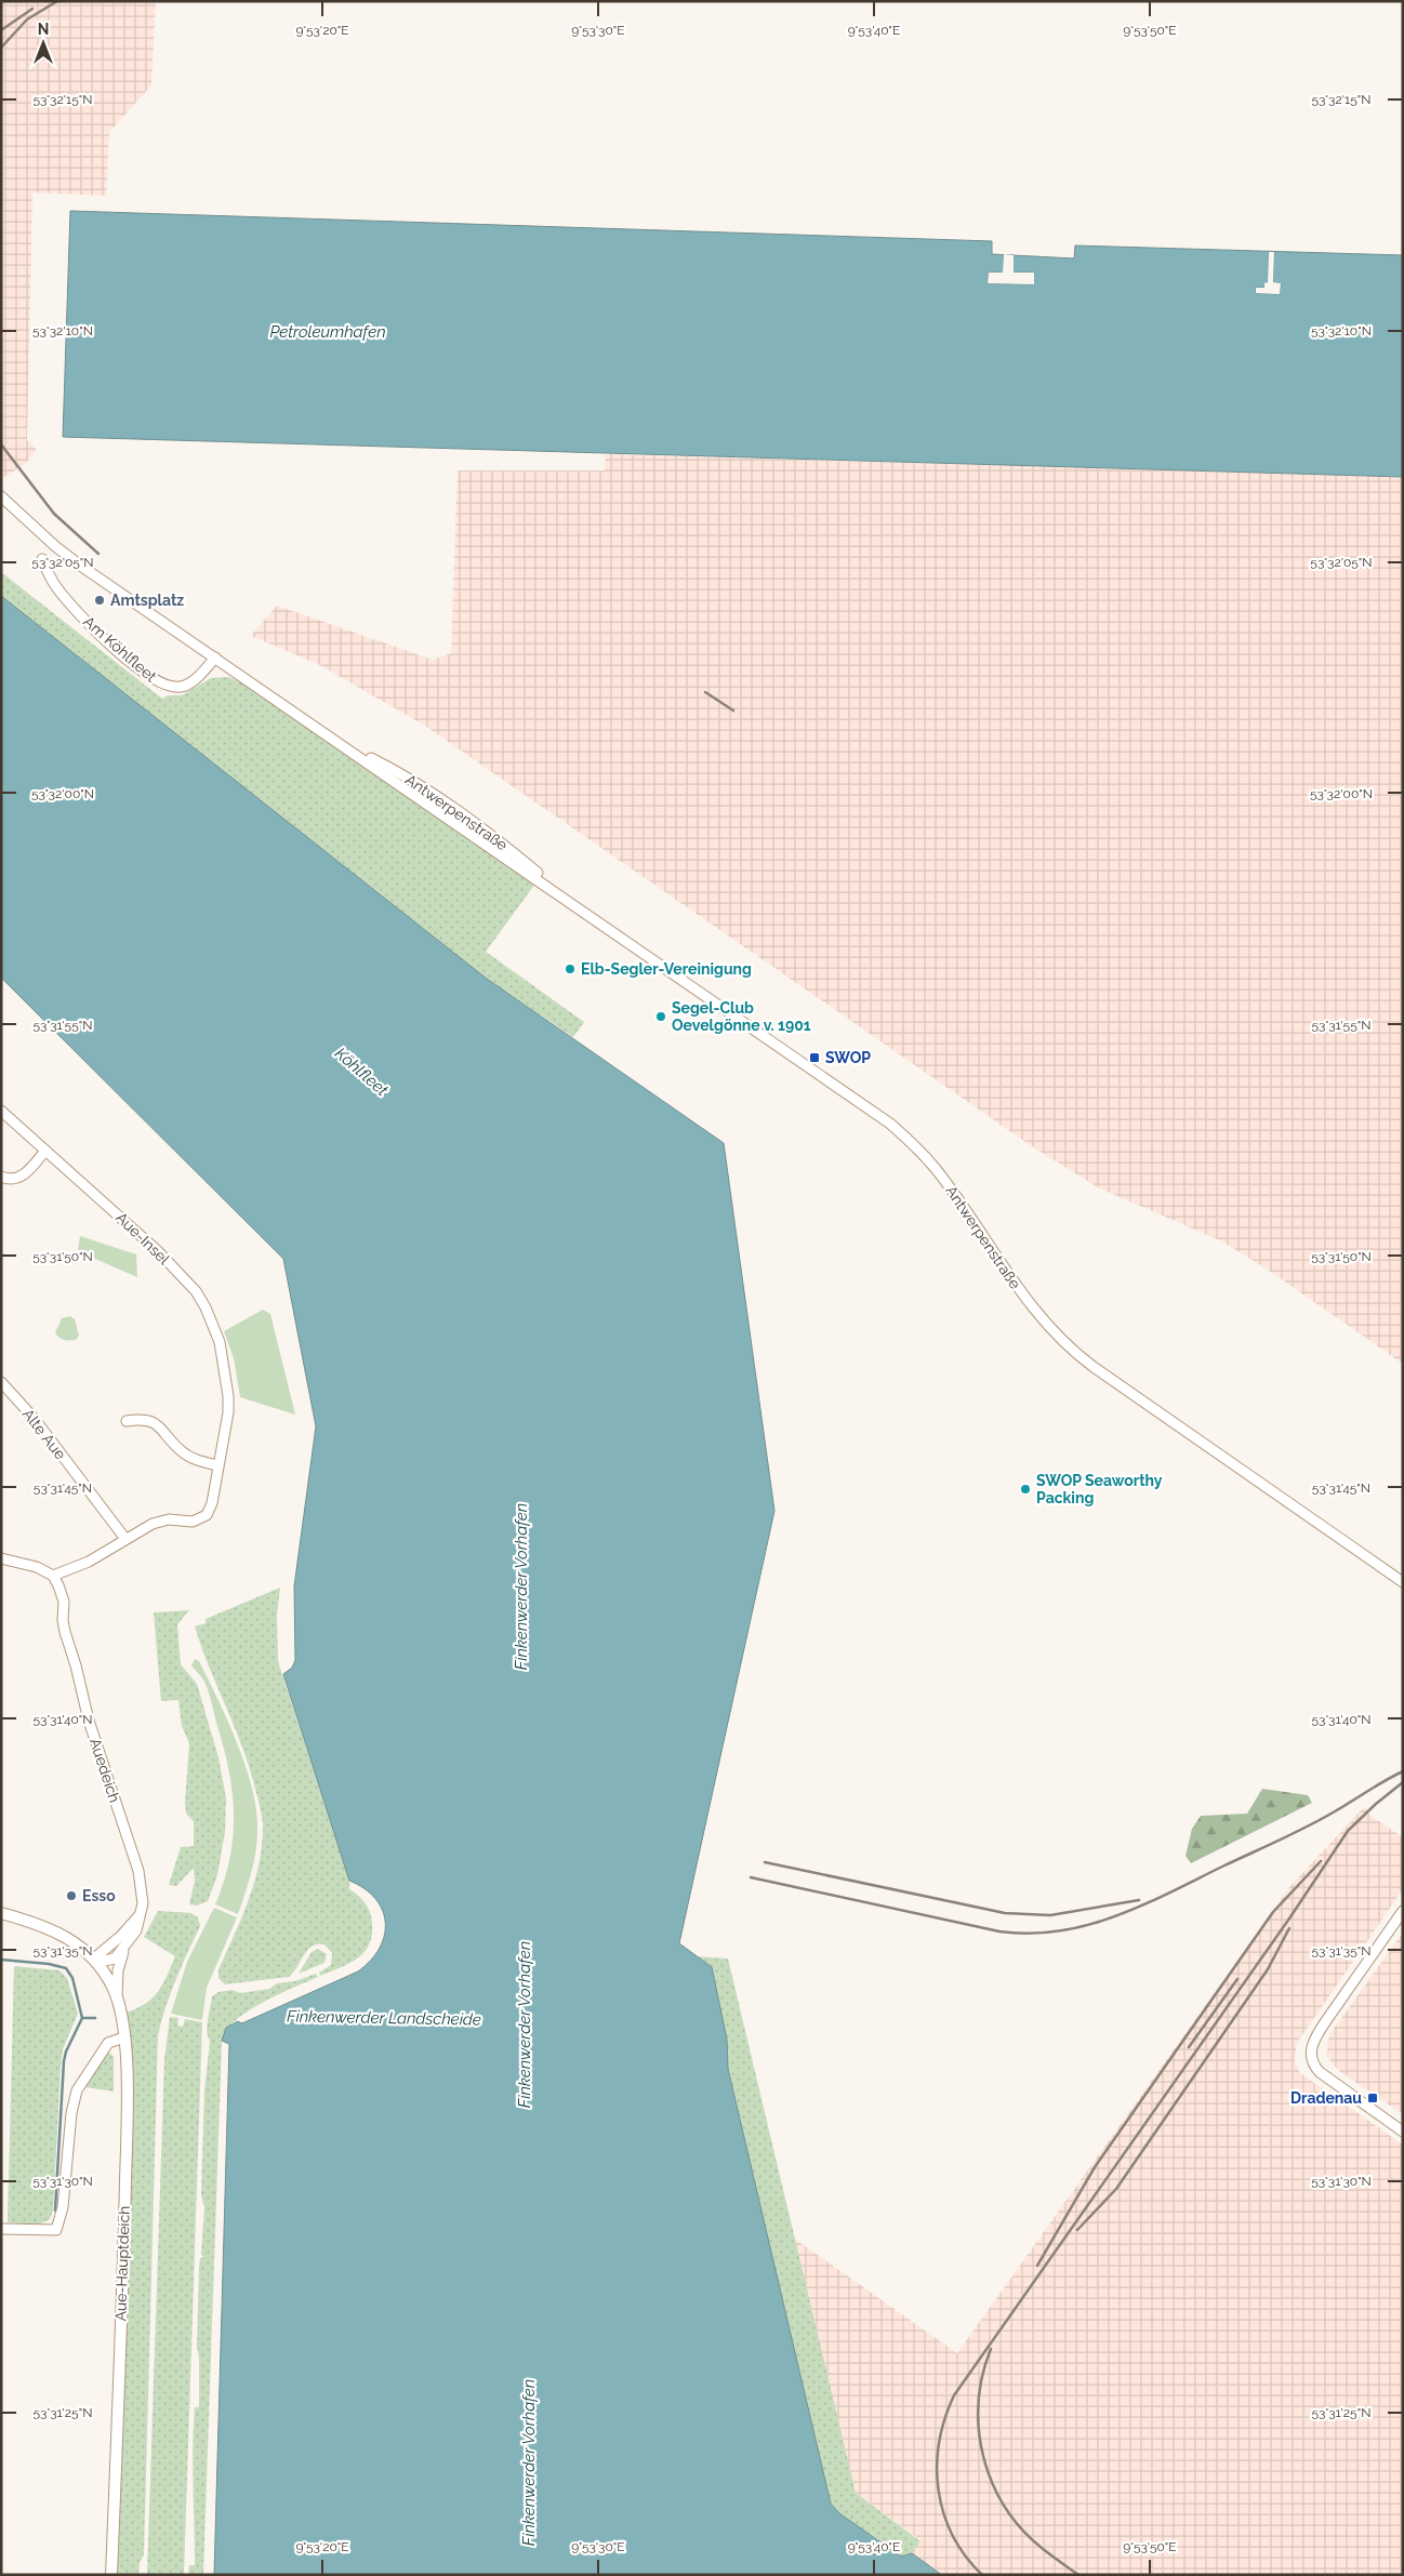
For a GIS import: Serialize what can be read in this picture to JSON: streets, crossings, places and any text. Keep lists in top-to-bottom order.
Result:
{
  "streets": {
    "street": [
      "Am Köhlfleet",
      "Antwerpenstraße",
      "Aue-Insel",
      "Alte Aue",
      "Auedeich",
      "Aue-Hauptdeich"
    ]
  },
  "crossings": [
    ["Am Köhlfleet", "Antwerpenstraße"],
    ["Auedeich", "Aue-Hauptdeich"]
  ],
  "water": [
    "Petroleumhafen",
    "Köhlfleet",
    "Finkenwerder Vorhafen",
    "Finkenwerder Landscheide"
  ],
  "places": {
    "other": [
      "Amtsplatz",
      "Elb-Segler-Vereinigung",
      "Segel-Club Oevelgönne v. 1901",
      "SWOP Seaworthy Packing",
      "Esso"
    ],
    "transit": ["SWOP", "Dradenau"]
  },
  "north": "top",
  "coordinates": [
    "9°53'20\"E",
    "9°53'30\"E",
    "9°53'40\"E",
    "9°53'50\"E",
    "53°32'15\"N",
    "53°32'10\"N",
    "53°32'05\"N",
    "53°32'00\"N",
    "53°31'55\"N",
    "53°31'50\"N",
    "53°31'45\"N",
    "53°31'40\"N",
    "53°31'35\"N",
    "53°31'30\"N",
    "53°31'25\"N"
  ]
}
